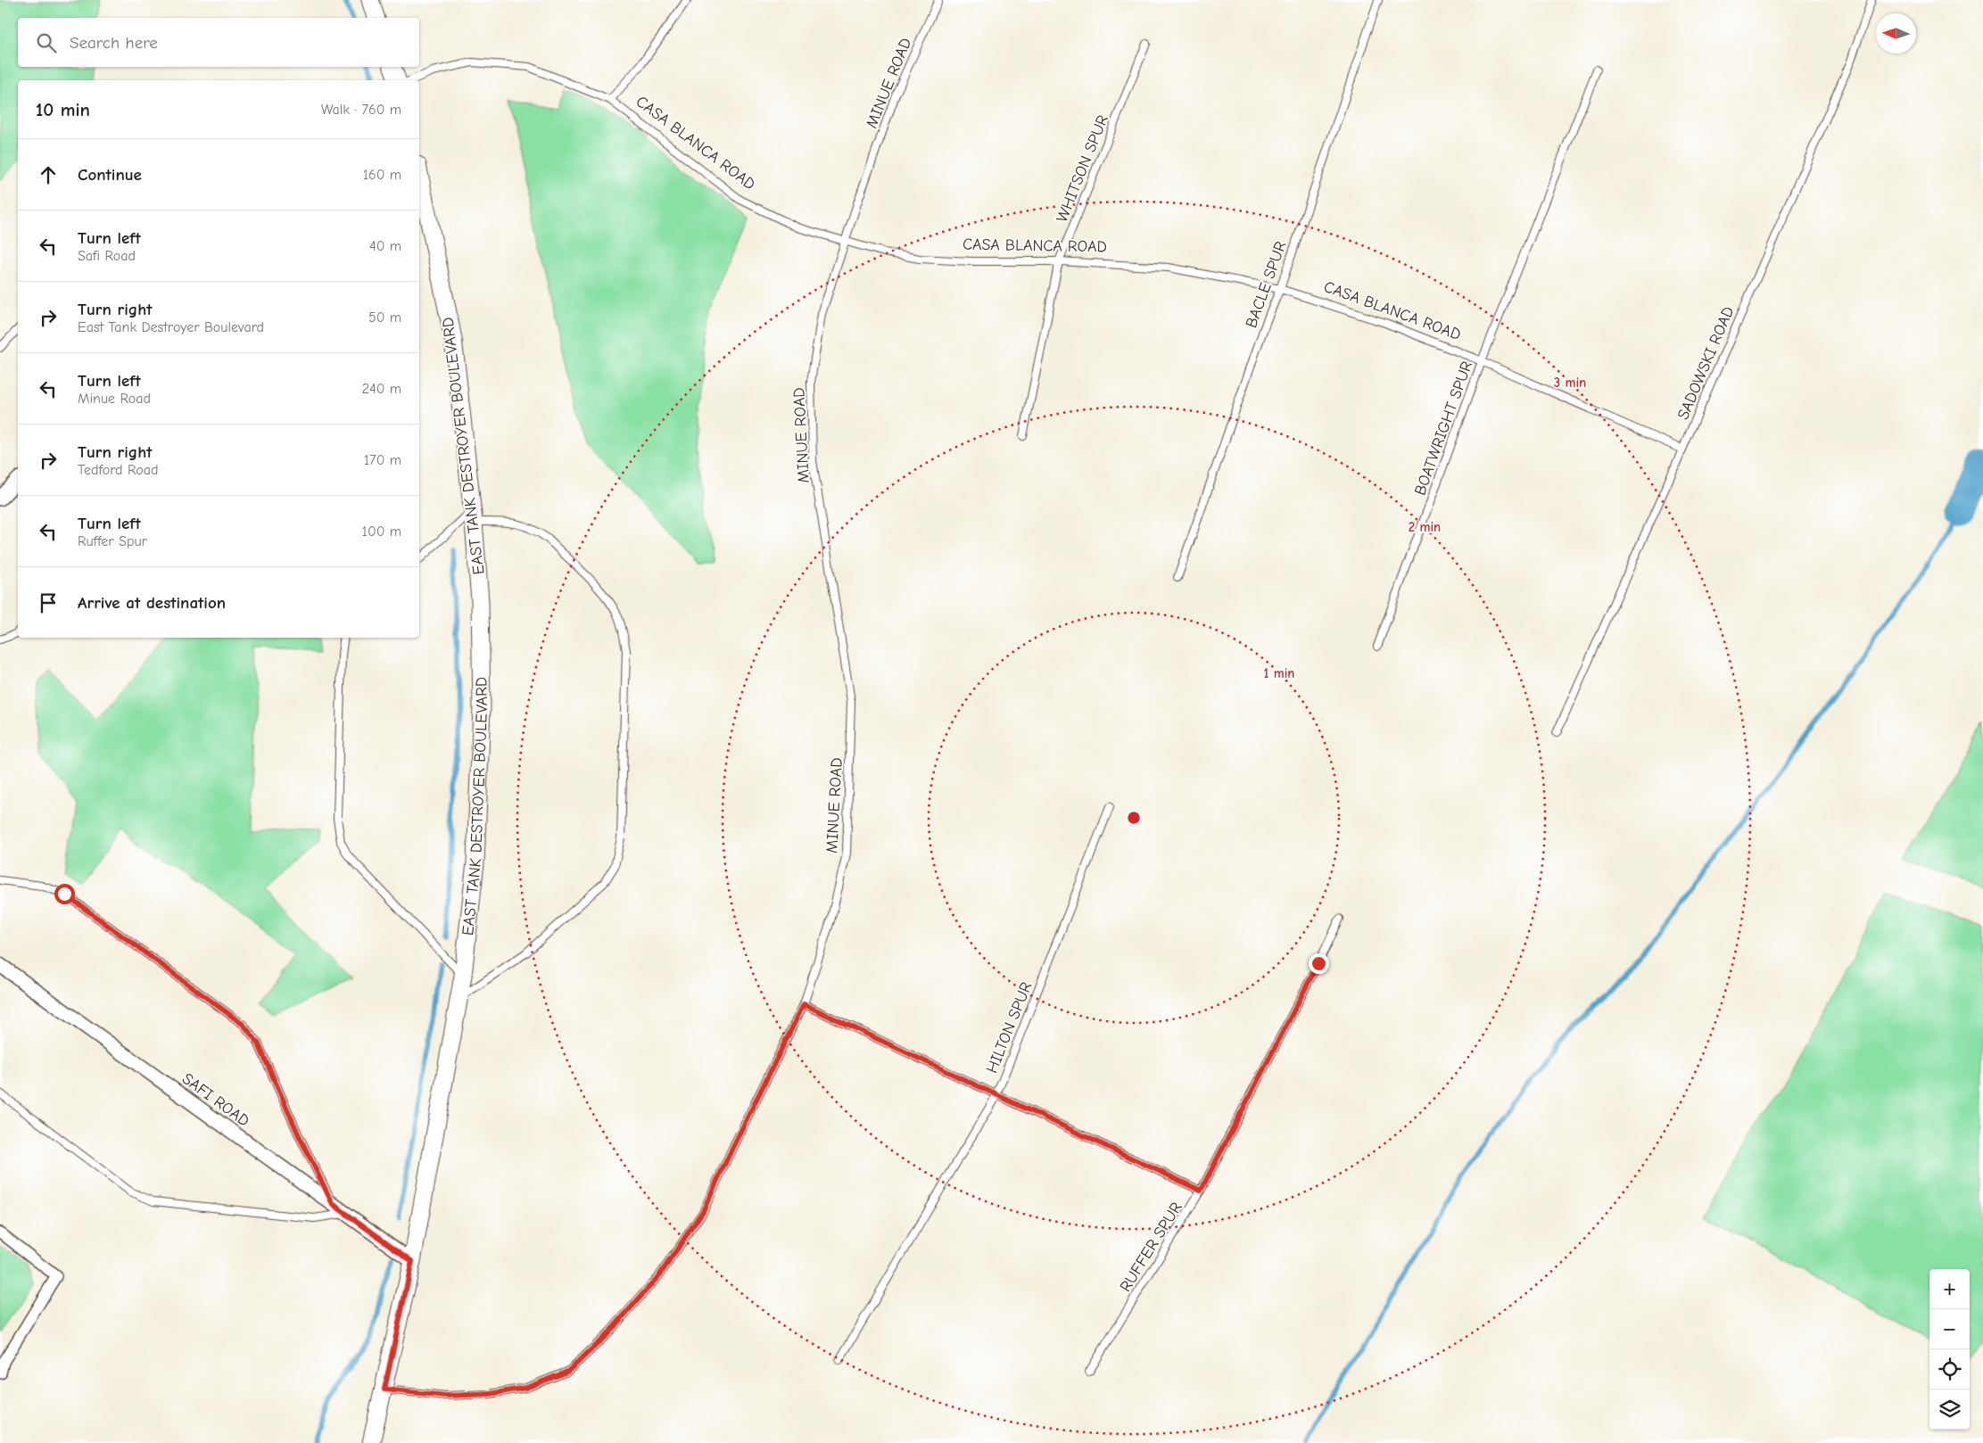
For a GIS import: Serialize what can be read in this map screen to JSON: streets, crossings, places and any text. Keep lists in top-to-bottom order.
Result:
{
  "streets": {
    "street": ["EAST TANK DESTROYER BOULEVARD", "SAFI ROAD"],
    "lane": [
      "MINUE ROAD",
      "CASA BLANCA ROAD",
      "WHITSON SPUR",
      "BACLE SPUR",
      "SADOWSKI ROAD",
      "BOATWRIGHT SPUR",
      "HILTON SPUR",
      "RUFFER SPUR"
    ]
  },
  "crossings": [
    ["MINUE ROAD", "CASA BLANCA ROAD"],
    ["MINUE ROAD", "EAST TANK DESTROYER BOULEVARD"],
    ["CASA BLANCA ROAD", "WHITSON SPUR"],
    ["CASA BLANCA ROAD", "BACLE SPUR"],
    ["CASA BLANCA ROAD", "SADOWSKI ROAD"],
    ["CASA BLANCA ROAD", "BOATWRIGHT SPUR"],
    ["EAST TANK DESTROYER BOULEVARD", "SAFI ROAD"]
  ],
  "north": "left",
  "page": {
    "search": "Search here",
    "heading": ["10 min", "Walk · 760 m"],
    "list": [
      ["Continue", "160 m"],
      ["Turn left", "Safi Road", "40 m"],
      ["Turn right", "East Tank Destroyer Boulevard", "50 m"],
      ["Turn left", "Minue Road", "240 m"],
      ["Turn right", "Tedford Road", "170 m"],
      ["Turn left", "Ruffer Spur", "100 m"],
      "Arrive at destination"
    ],
    "map_buttons": ["+", "−"]
  },
  "rings": ["3 min", "2 min", "1 min"]
}
